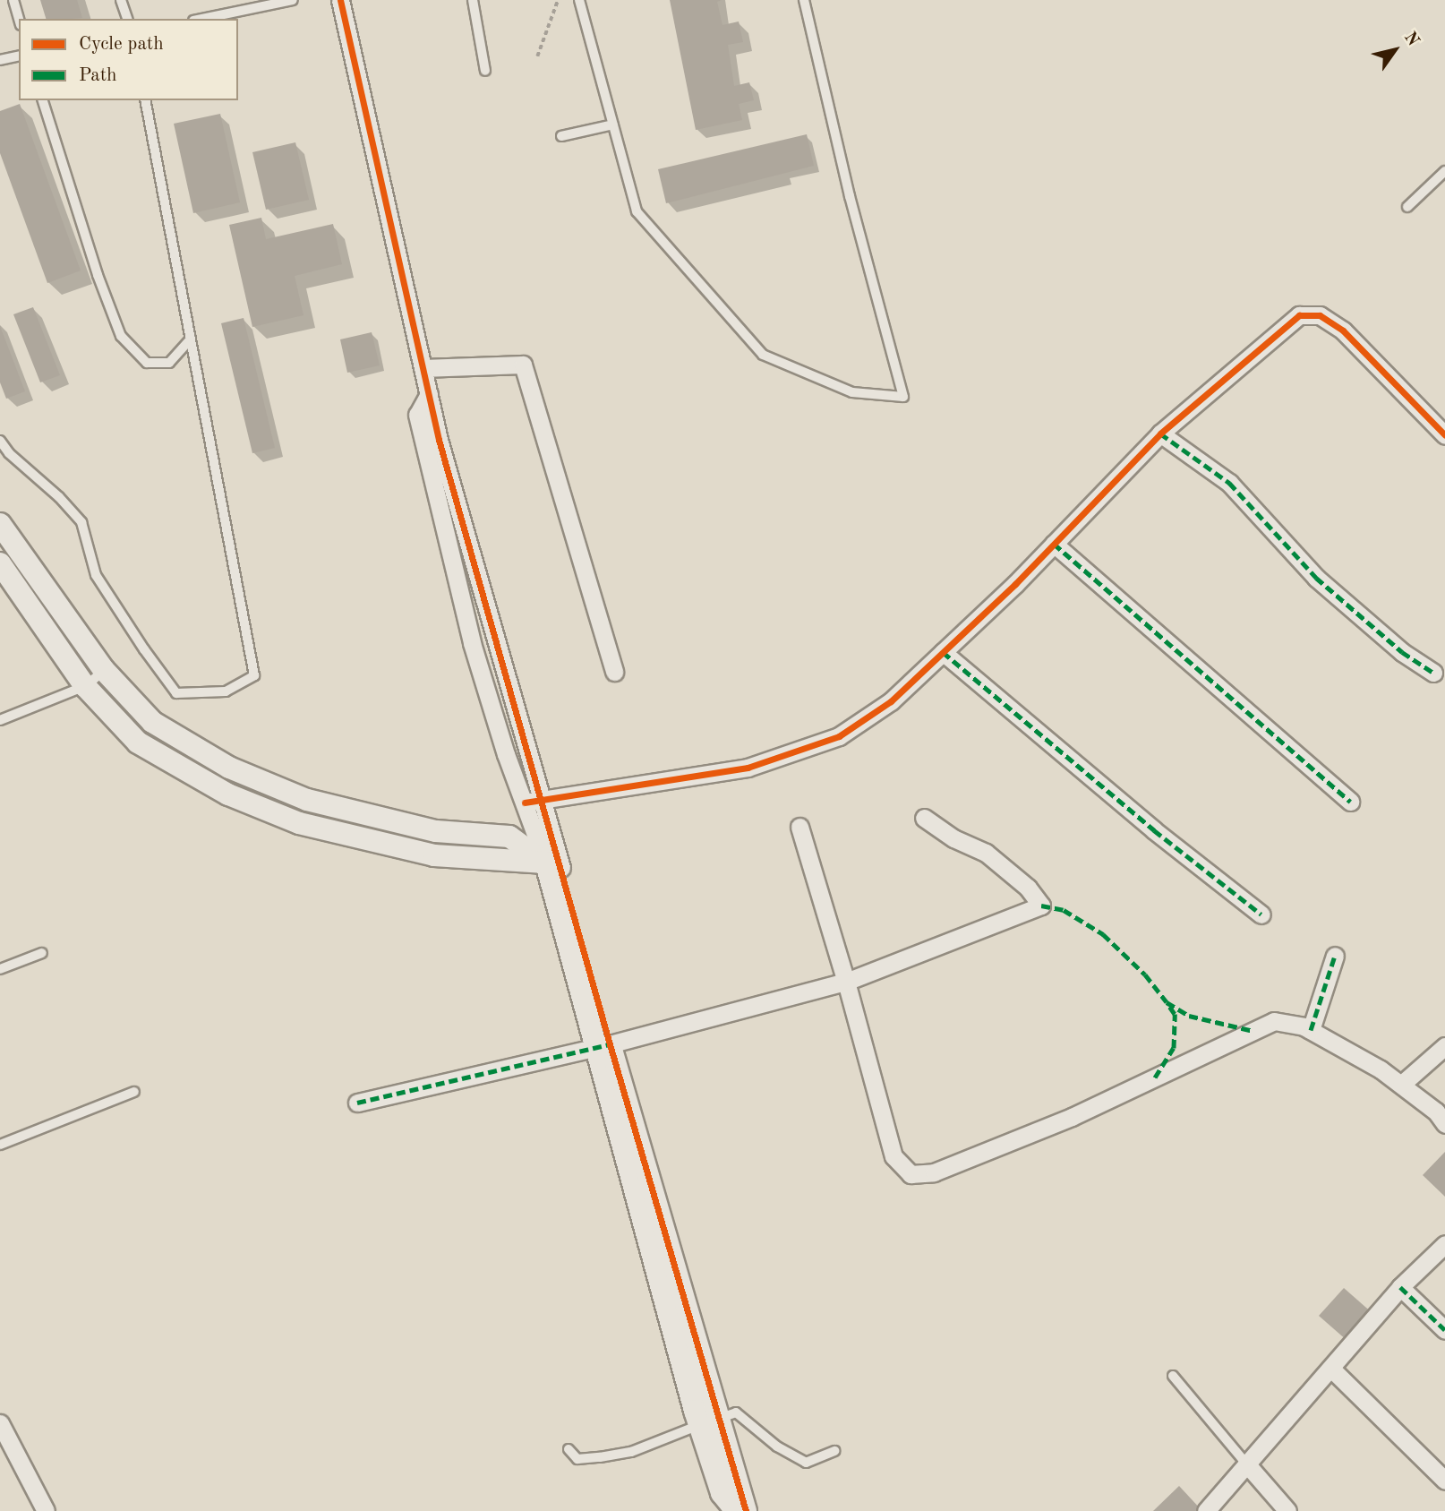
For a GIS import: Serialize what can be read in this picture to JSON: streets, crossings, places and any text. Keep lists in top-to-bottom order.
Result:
{
  "legend": ["Cycle path", "Path"],
  "north": "top right"
}
